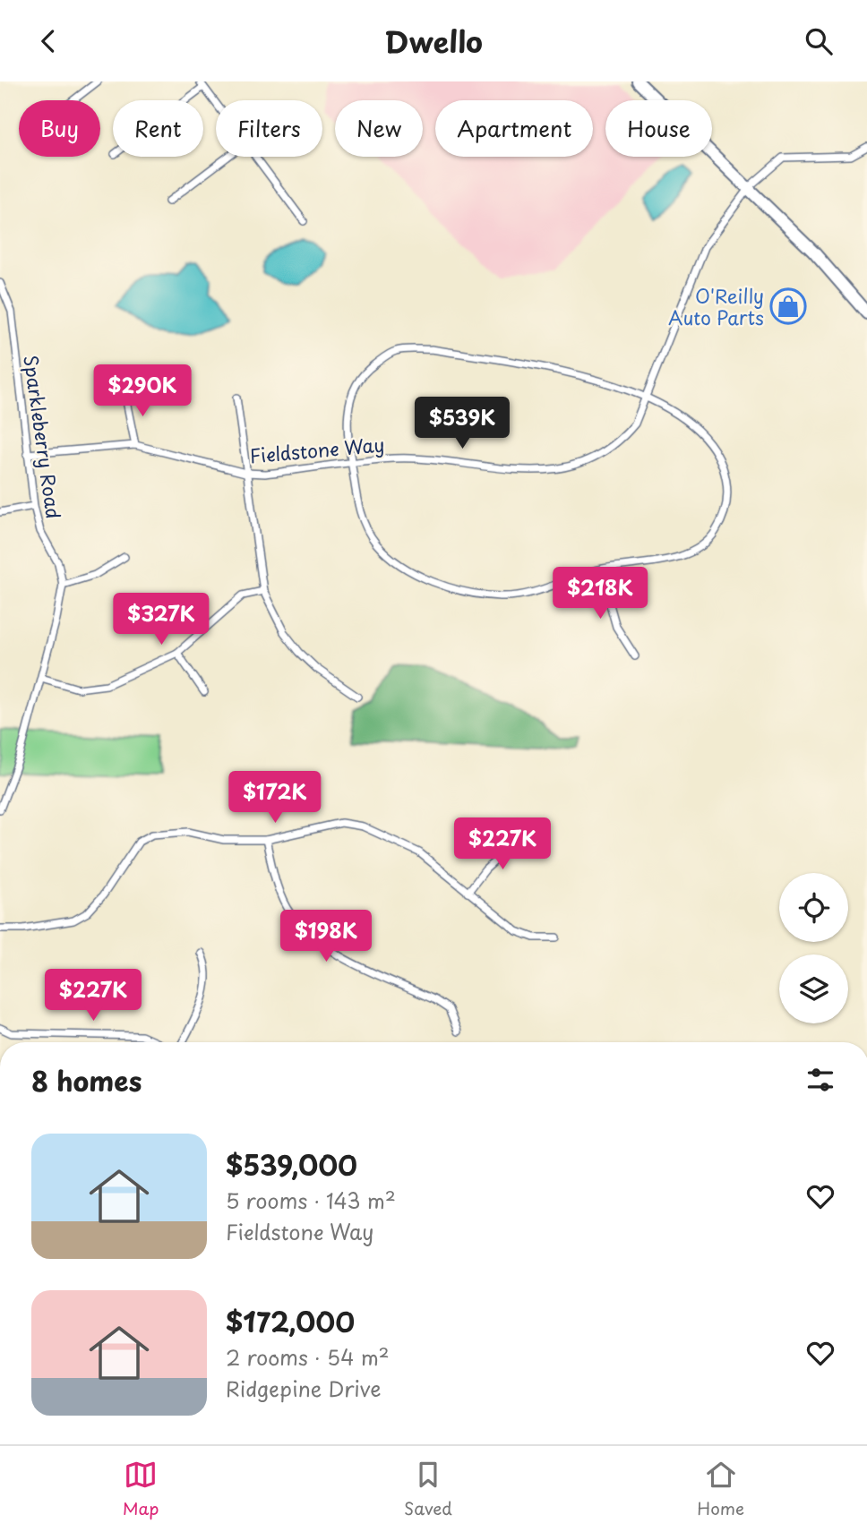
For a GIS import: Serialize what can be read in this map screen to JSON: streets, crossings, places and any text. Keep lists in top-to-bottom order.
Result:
{
  "streets": {
    "street": ["Sparkleberry Road", "Fieldstone Way"]
  },
  "crossings": [
    ["Sparkleberry Road", "Fieldstone Way"]
  ],
  "places": {
    "shop": ["O'Reilly Auto Parts"]
  },
  "page": {
    "header": "Dwello",
    "chip": [
      "Buy",
      "Rent",
      "Filters",
      "New",
      "Apartment",
      "House"
    ],
    "price": [
      "$290K",
      "$539K",
      "$218K",
      "$327K",
      "$172K",
      "$227K",
      "$198K",
      "$227K"
    ],
    "heading": "8 homes",
    "list": [
      {
        "name": "$539,000",
        "note": "5 rooms · 143 m² · Fieldstone Way"
      },
      {
        "name": "$172,000",
        "note": "2 rooms · 54 m² · Ridgepine Drive"
      }
    ],
    "tabs": ["Map", "Saved", "Home"]
  }
}
